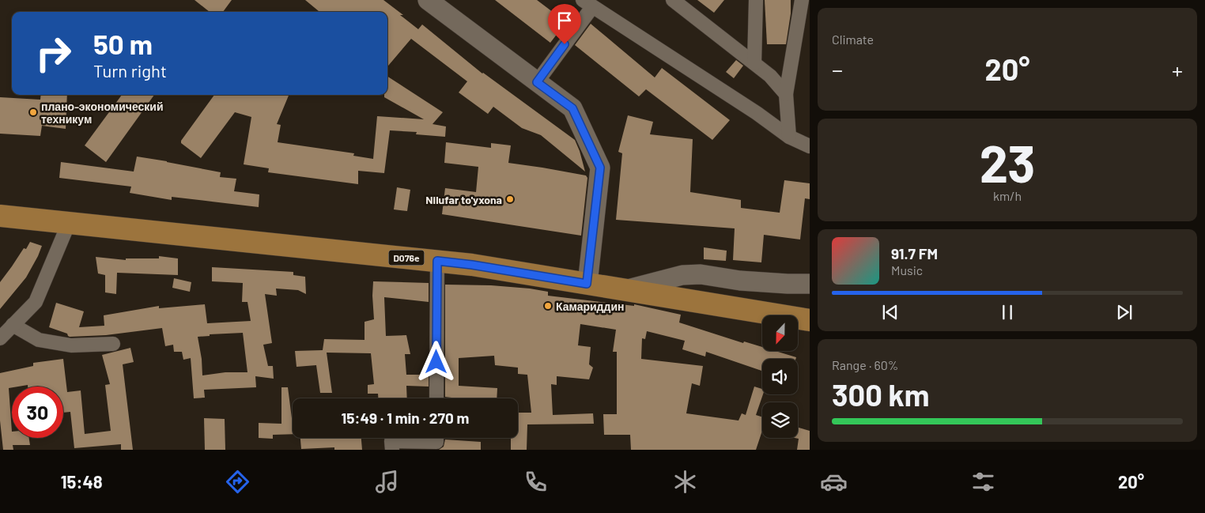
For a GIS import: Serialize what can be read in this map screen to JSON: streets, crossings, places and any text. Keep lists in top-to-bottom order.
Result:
{
  "streets": {
    "main road": ["D076e"]
  },
  "places": ["плано-экономический техникум", "Nilufar to'yxona", "Камариддин"],
  "north": "bottom",
  "page": {
    "tile": [
      "Climate",
      ["23", "km/h"],
      ["Range · 60%", "300 km"]
    ],
    "turn": ["50 m", "Turn right"],
    "heat": ["−", "20°", "+"],
    "song": ["91.7 FM", "Music"],
    "limit": "30",
    "trip": "15:49 · 1 min · 270 m",
    "tabs": ["15:48", "20°"]
  }
}
